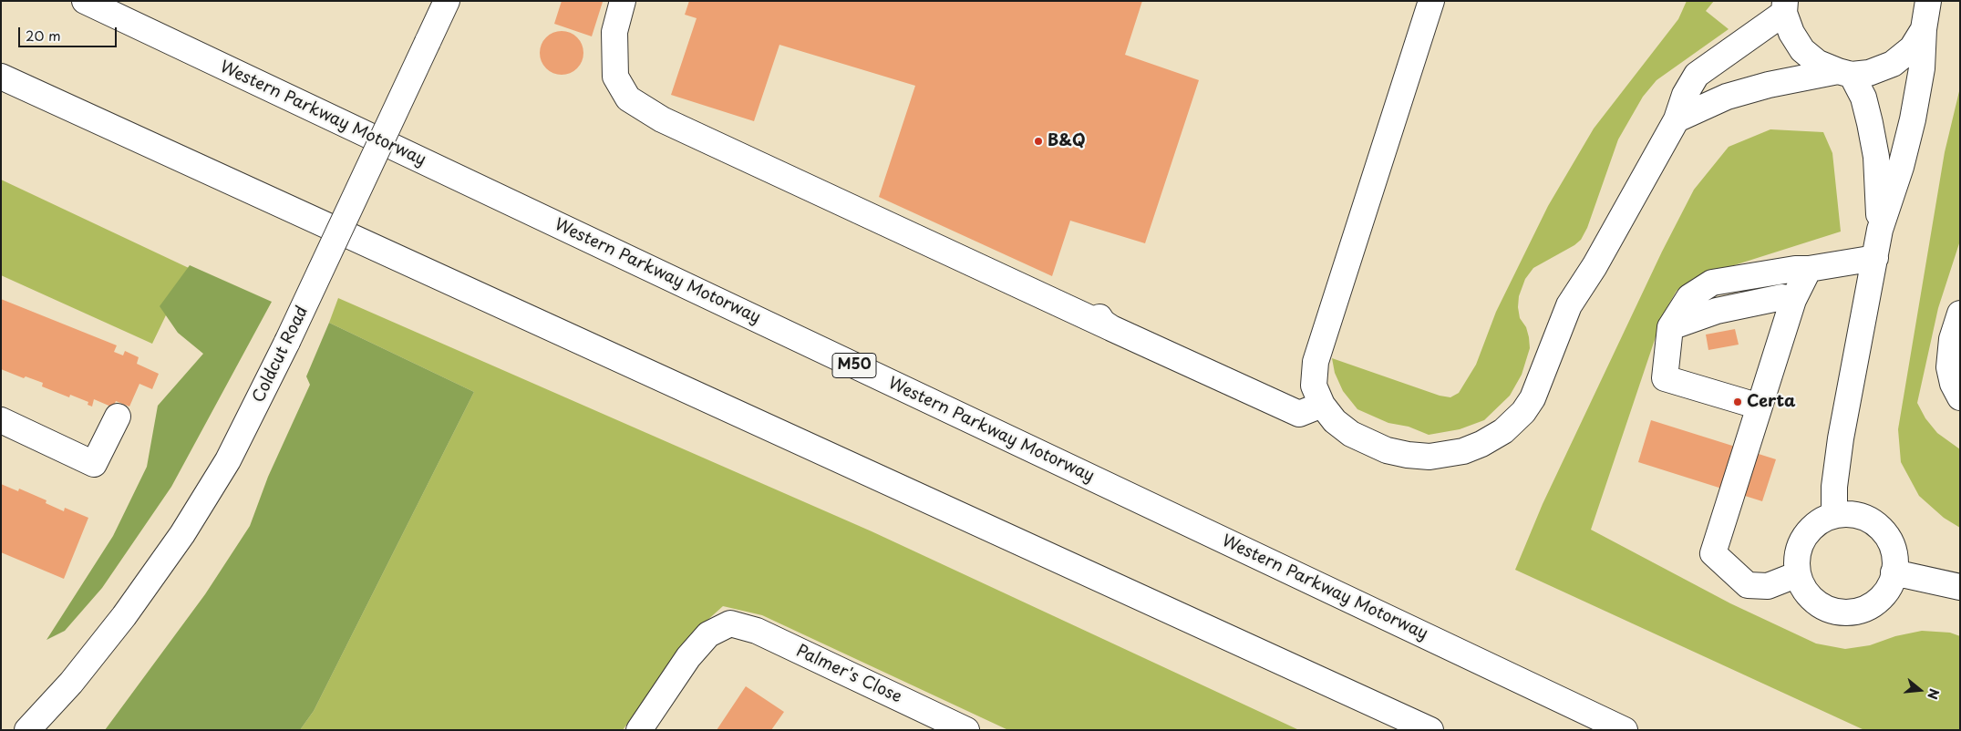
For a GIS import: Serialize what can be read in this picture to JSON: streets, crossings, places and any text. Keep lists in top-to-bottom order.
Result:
{
  "streets": {
    "main road": [
      "Western Parkway Motorway",
      "Coldcut Road",
      "M50",
      "Palmer's Close"
    ]
  },
  "places": ["B&Q", "Certa"],
  "scale_bar": "20 m",
  "north": "right"
}
